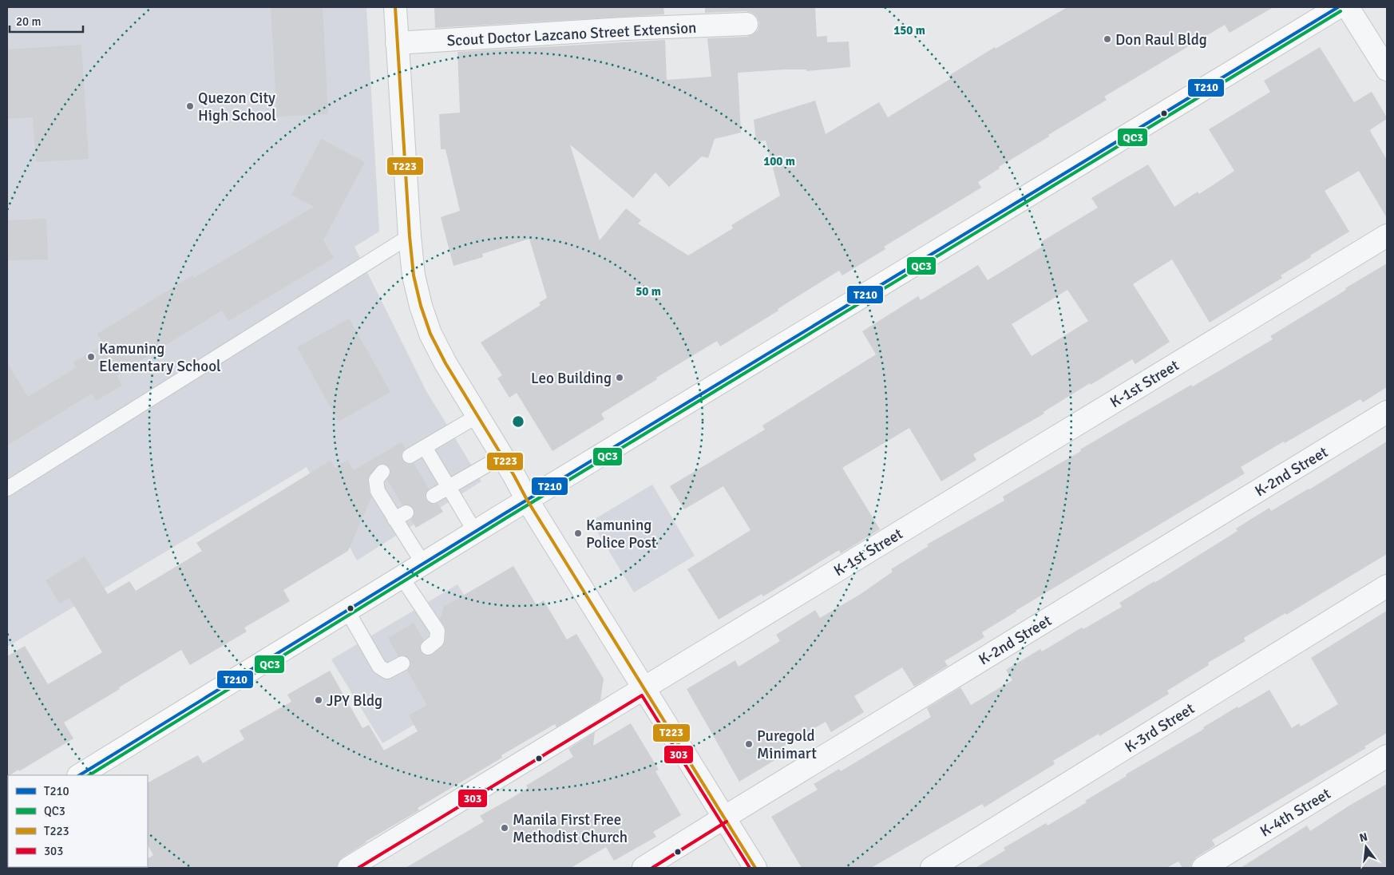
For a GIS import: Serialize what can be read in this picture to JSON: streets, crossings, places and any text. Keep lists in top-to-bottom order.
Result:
{
  "streets": {
    "street": [
      "Scout Doctor Lazcano Street Extension",
      "K-1st Street",
      "K-2nd Street",
      "K-3rd Street",
      "K-4th Street"
    ]
  },
  "places": [
    "Don Raul Bldg",
    "Quezon City High School",
    "Kamuning Elementary School",
    "Leo Building",
    "Kamuning Police Post",
    "JPY Bldg",
    "Puregold Minimart",
    "Manila First Free Methodist Church"
  ],
  "lines": [
    "transit line T210",
    "transit line T223",
    "transit line QC3",
    "transit line 303"
  ],
  "legend": [
    "T210",
    "QC3",
    "T223",
    "303"
  ],
  "scale_bar": "20 m",
  "north": "top",
  "rings": ["150 m", "100 m", "50 m"]
}
